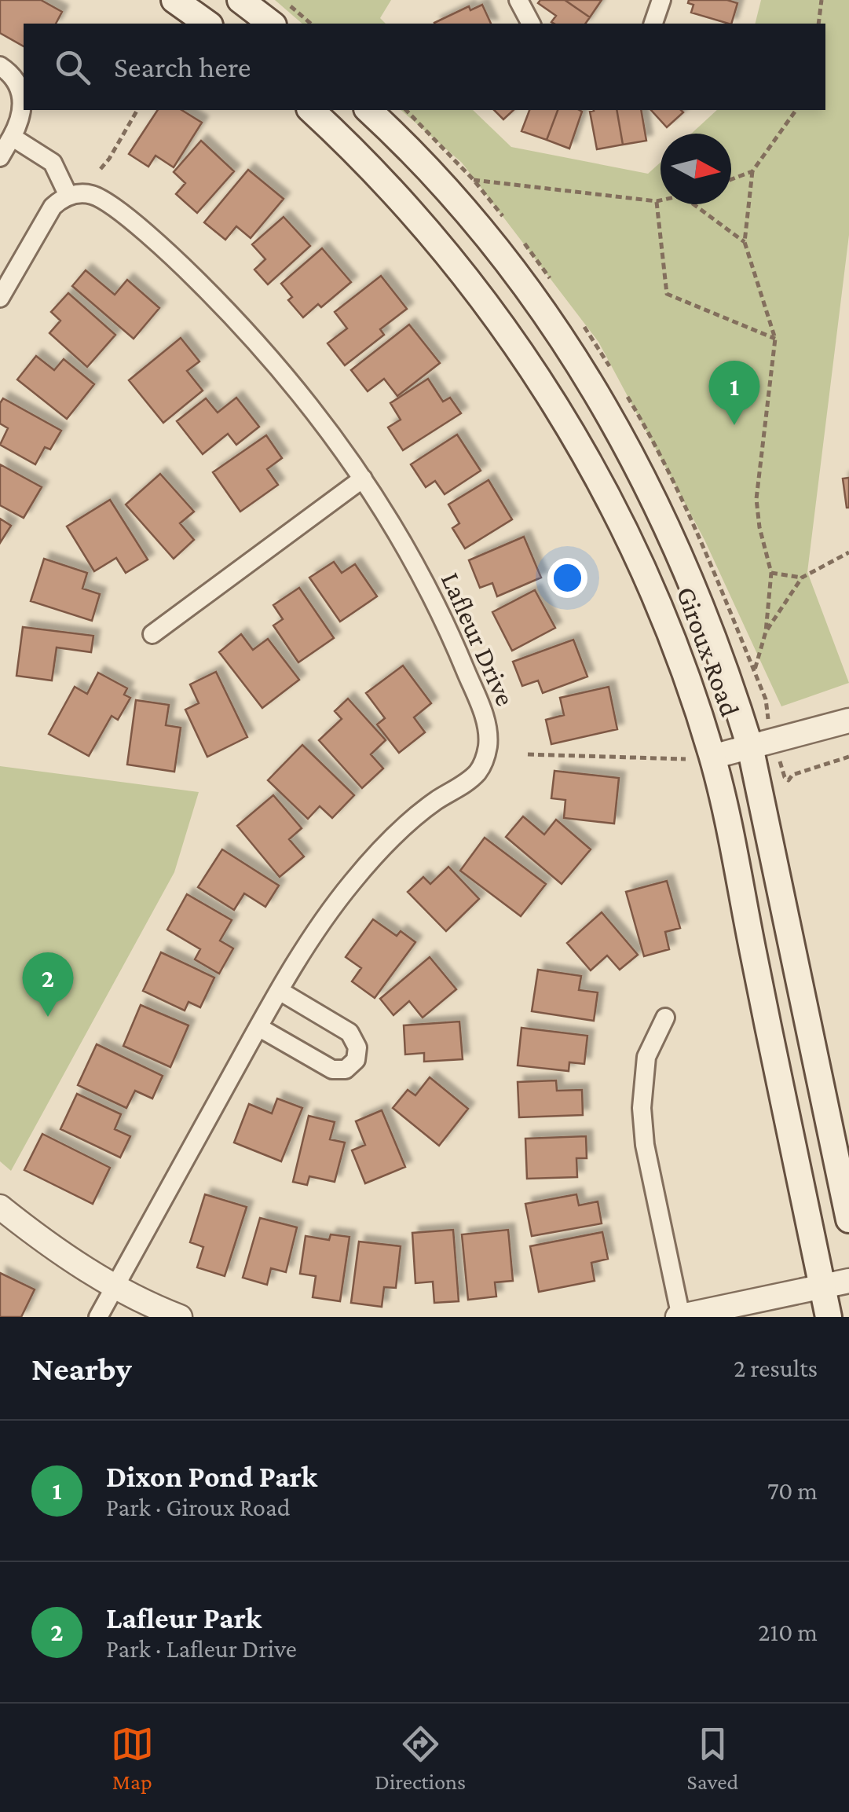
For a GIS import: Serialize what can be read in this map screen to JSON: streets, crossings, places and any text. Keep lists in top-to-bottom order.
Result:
{
  "streets": {
    "main road": ["Giroux Road"],
    "street": ["Lafleur Drive"]
  },
  "north": "right",
  "page": {
    "search": "Search here",
    "pins": ["1", "2"],
    "heading": ["Nearby", "2 results"],
    "list": [
      {
        "mark": "1",
        "name": "Dixon Pond Park",
        "note": "Park · Giroux Road",
        "value": "70 m"
      },
      {
        "mark": "2",
        "name": "Lafleur Park",
        "note": "Park · Lafleur Drive",
        "value": "210 m"
      }
    ],
    "nav": ["Map", "Directions", "Saved"]
  }
}
